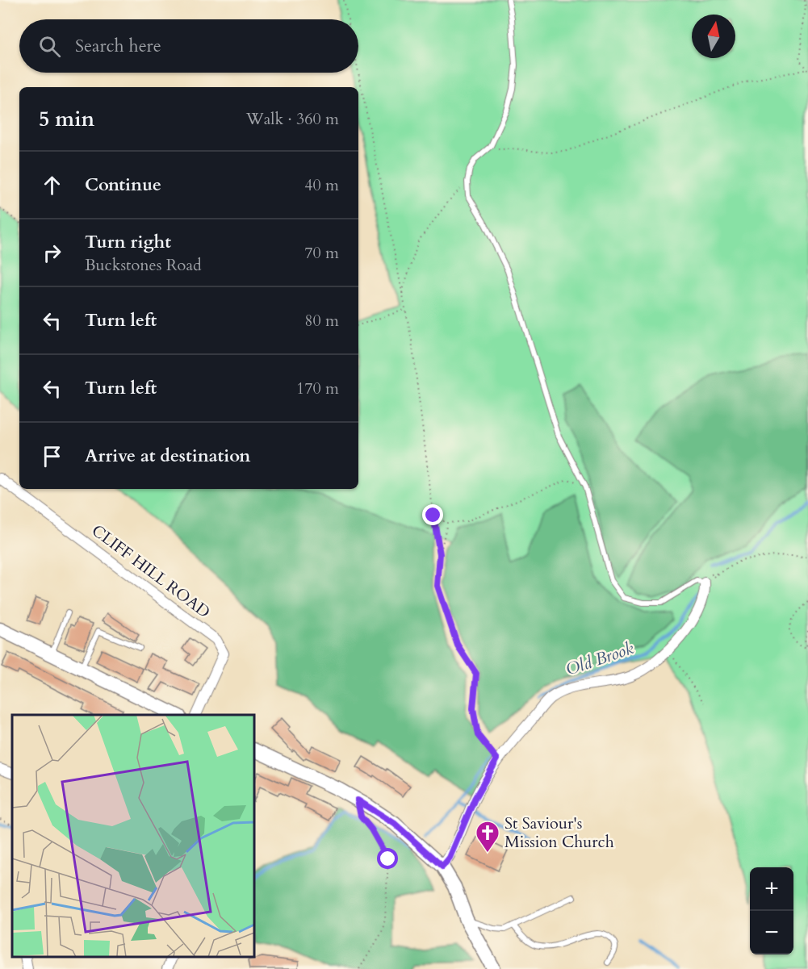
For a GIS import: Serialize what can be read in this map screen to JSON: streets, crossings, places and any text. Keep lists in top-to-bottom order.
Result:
{
  "streets": {
    "street": ["CLIFF HILL ROAD"]
  },
  "water": ["Old Brook"],
  "places": {
    "church": ["St Saviour's Mission Church"]
  },
  "north": "top",
  "page": {
    "search": "Search here",
    "heading": ["5 min", "Walk · 360 m"],
    "list": [
      ["Continue", "40 m"],
      ["Turn right", "Buckstones Road", "70 m"],
      ["Turn left", "80 m"],
      ["Turn left", "170 m"],
      "Arrive at destination"
    ],
    "map_buttons": ["+", "−"]
  }
}
